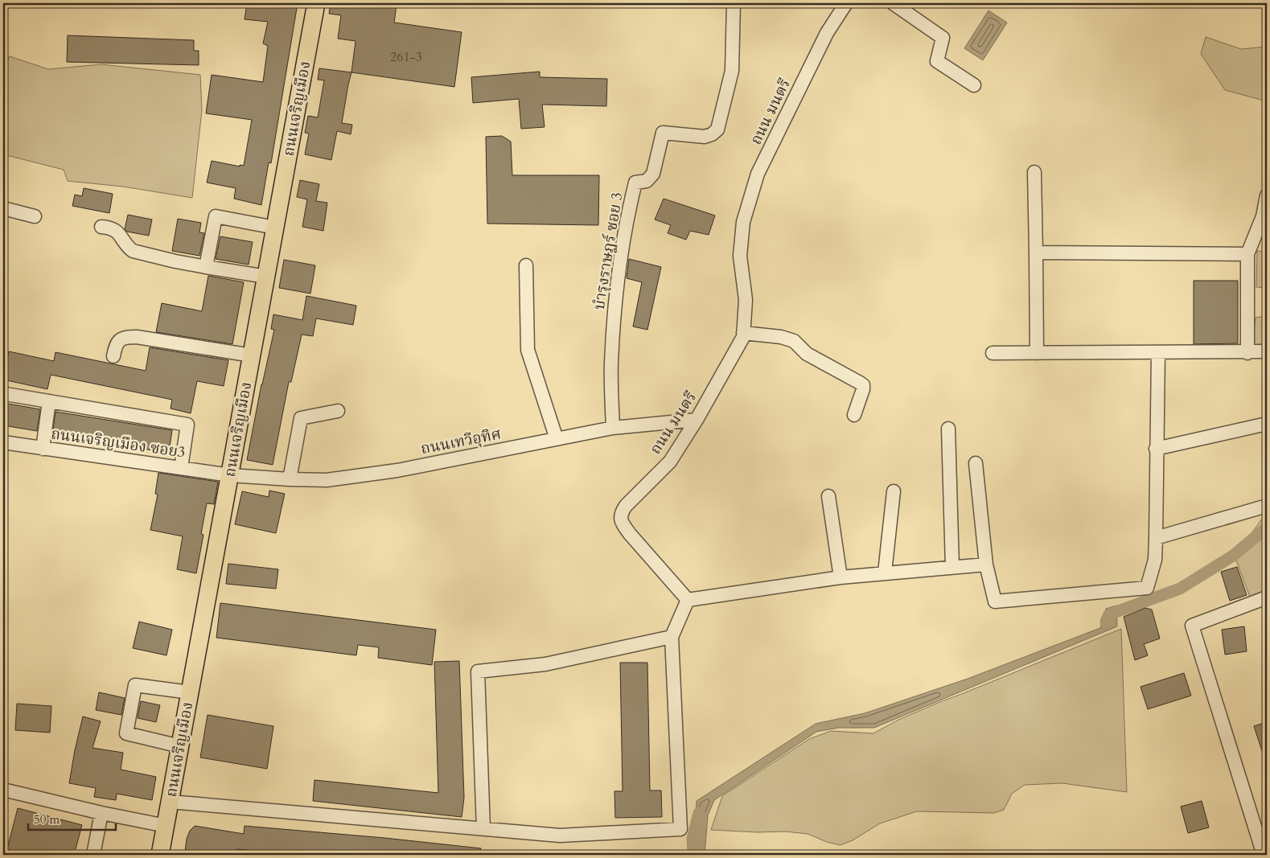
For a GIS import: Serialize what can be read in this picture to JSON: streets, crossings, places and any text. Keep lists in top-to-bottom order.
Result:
{
  "streets": {
    "main road": ["ถนนเจริญเมือง"],
    "street": [
      "ถนน มนตรี",
      "บำรุงราษฏร์ ซอย 3",
      "ถนนเทวีอุทิศ",
      "ถนนเจริญเมือง ซอย3"
    ]
  },
  "crossings": [
    ["ถนนเจริญเมือง", "ถนนเทวีอุทิศ"],
    ["ถนนเจริญเมือง", "ถนนเจริญเมือง ซอย3"],
    ["ถนน มนตรี", "ถนนเทวีอุทิศ"],
    ["บำรุงราษฏร์ ซอย 3", "ถนนเทวีอุทิศ"],
    ["ถนนเทวีอุทิศ", "ถนนเจริญเมือง ซอย3"]
  ],
  "house_numbers": ["261-3"],
  "scale_bar": "50 m"
}
